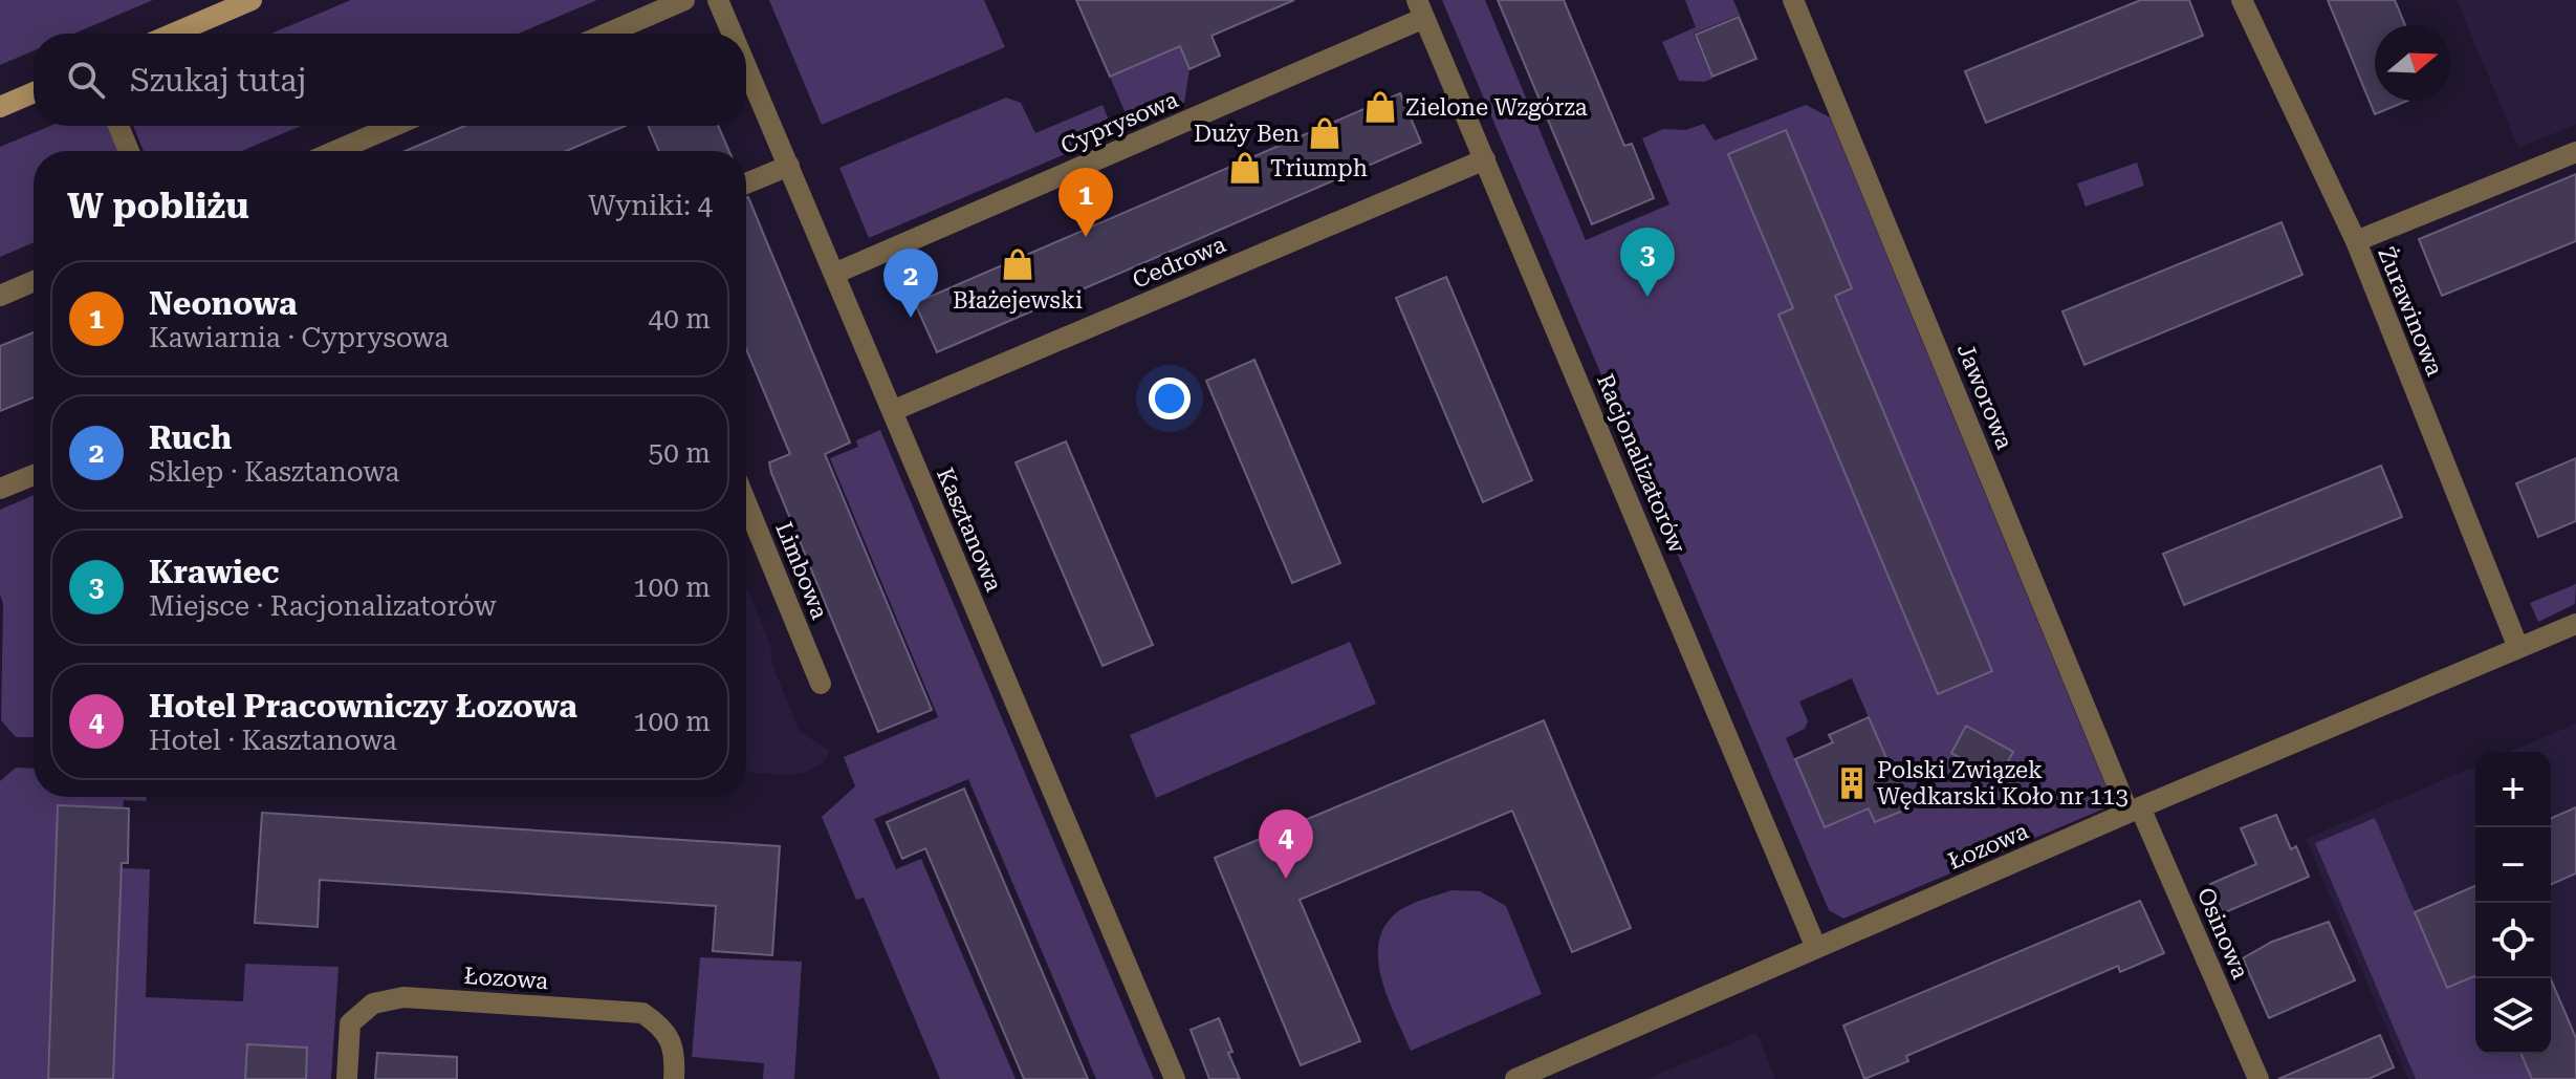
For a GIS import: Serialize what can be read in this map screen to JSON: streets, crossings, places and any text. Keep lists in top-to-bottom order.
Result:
{
  "streets": {
    "street": [
      "Cyprysowa",
      "Cedrowa",
      "Żurawinowa",
      "Jaworowa",
      "Racjonalizatorów",
      "Kasztanowa",
      "Limbowa",
      "Łozowa",
      "Osinowa"
    ]
  },
  "crossings": [
    ["Cyprysowa", "Racjonalizatorów"],
    ["Cyprysowa", "Kasztanowa"],
    ["Cedrowa", "Racjonalizatorów"],
    ["Cedrowa", "Kasztanowa"],
    ["Żurawinowa", "Łozowa"],
    ["Jaworowa", "Łozowa"],
    ["Jaworowa", "Osinowa"],
    ["Racjonalizatorów", "Łozowa"],
    ["Łozowa", "Osinowa"]
  ],
  "places": {
    "shop": [
      "Zielone Wzgórza",
      "Duży Ben",
      "Triumph",
      "Błażejewski"
    ],
    "building": ["Polski Związek Wędkarski Koło nr 113"]
  },
  "north": "right",
  "page": {
    "search": "Szukaj tutaj",
    "heading": ["W pobliżu", "Wyniki: 4"],
    "pins": [
      "1",
      "3",
      "2",
      "4"
    ],
    "list": [
      {
        "mark": "1",
        "name": "Neonowa",
        "note": "Kawiarnia · Cyprysowa",
        "value": "40 m"
      },
      {
        "mark": "2",
        "name": "Ruch",
        "note": "Sklep · Kasztanowa",
        "value": "50 m"
      },
      {
        "mark": "3",
        "name": "Krawiec",
        "note": "Miejsce · Racjonalizatorów",
        "value": "100 m"
      },
      {
        "mark": "4",
        "name": "Hotel Pracowniczy Łozowa",
        "note": "Hotel · Kasztanowa",
        "value": "100 m"
      }
    ],
    "map_buttons": ["+", "−"]
  }
}
